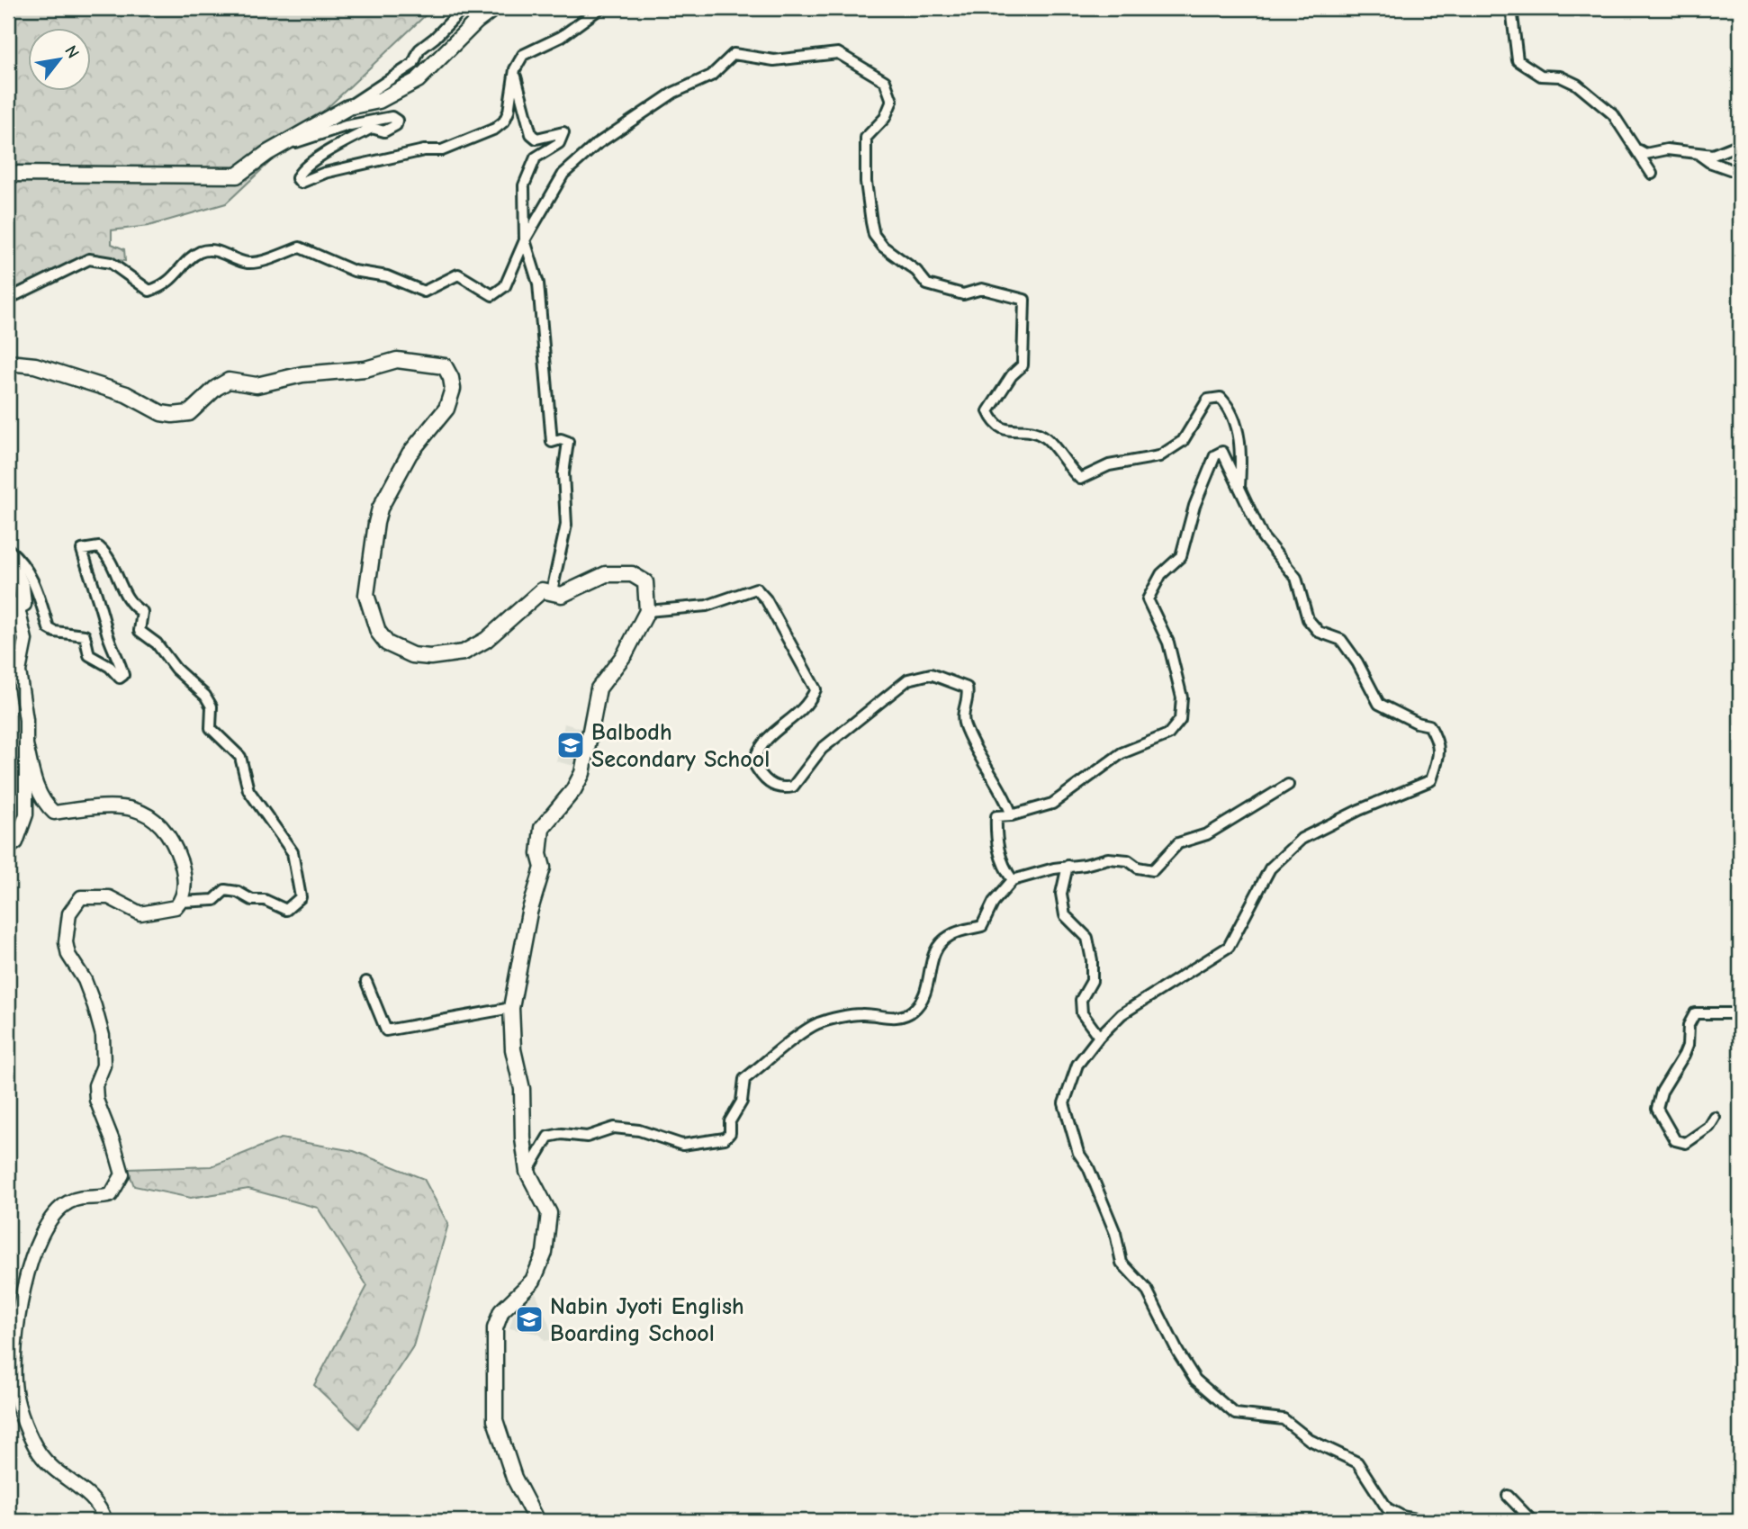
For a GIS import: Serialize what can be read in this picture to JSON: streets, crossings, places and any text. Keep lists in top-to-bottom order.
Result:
{
  "places": {
    "school or university": ["Balbodh Secondary School", "Nabin Jyoti English Boarding School"]
  },
  "north": "top right"
}
